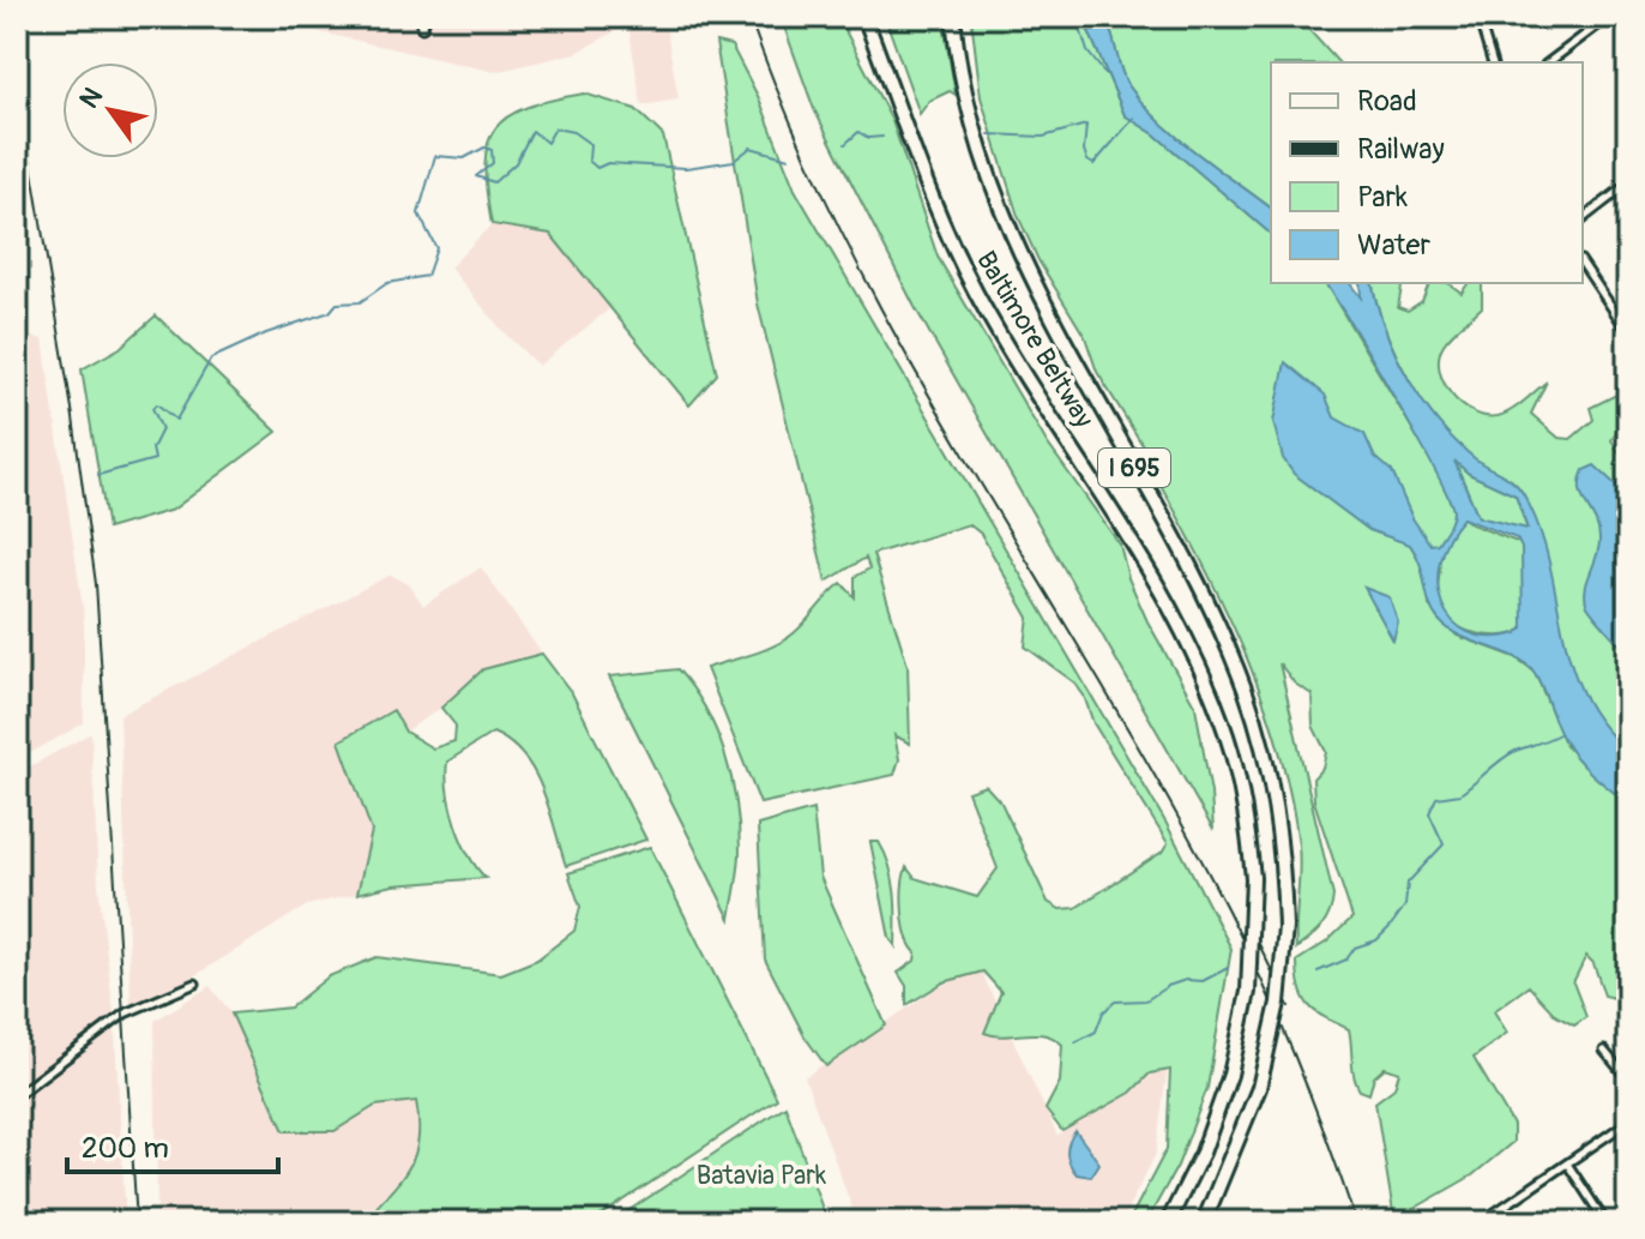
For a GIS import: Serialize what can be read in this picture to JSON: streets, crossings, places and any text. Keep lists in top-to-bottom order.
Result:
{
  "streets": {
    "highway": ["Baltimore Beltway", "I 695"]
  },
  "parks": ["Batavia Park"],
  "legend": [
    "Road",
    "Railway",
    "Park",
    "Water"
  ],
  "scale_bar": "200 m",
  "north": "top left"
}
